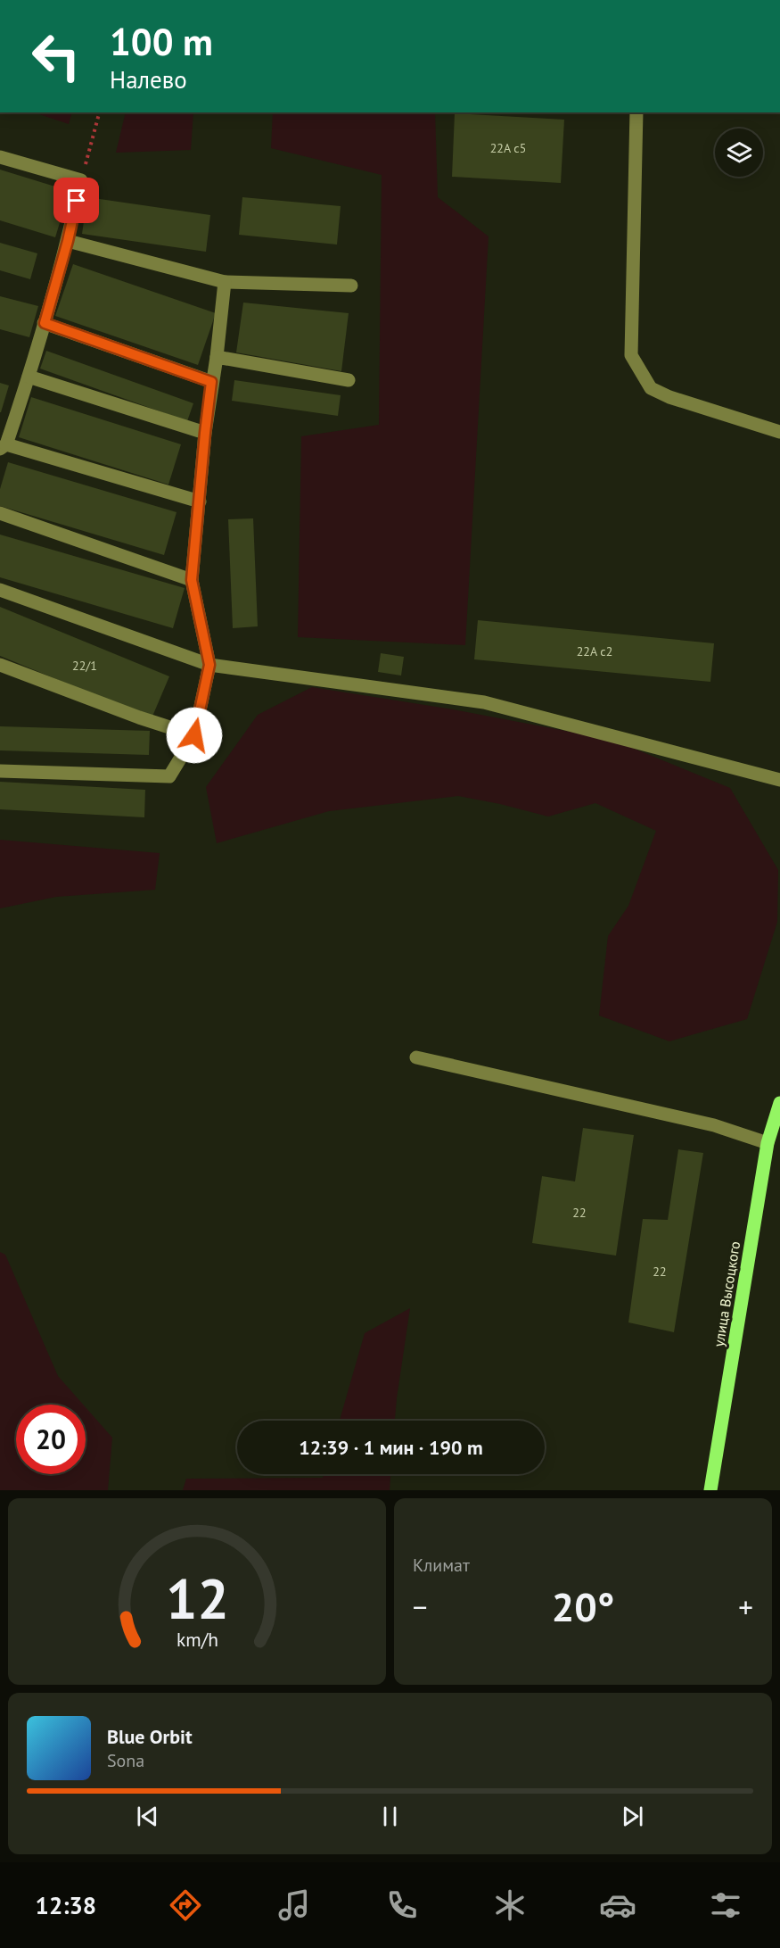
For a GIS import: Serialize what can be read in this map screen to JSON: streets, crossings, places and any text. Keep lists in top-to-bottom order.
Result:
{
  "streets": {
    "main road": ["улица Высоцкого"]
  },
  "house_numbers": [
    "22А с5",
    "22А с2",
    "22/1",
    "22",
    "22"
  ],
  "page": {
    "turn": ["100 m", "Налево"],
    "limit": "20",
    "trip": "12:39 · 1 мин · 190 m",
    "tile": "Климат",
    "heat": ["−", "20°", "+"],
    "song": ["Blue Orbit", "Sona"],
    "tabs": "12:38",
    "gauge": ["12", "km/h"]
  }
}
